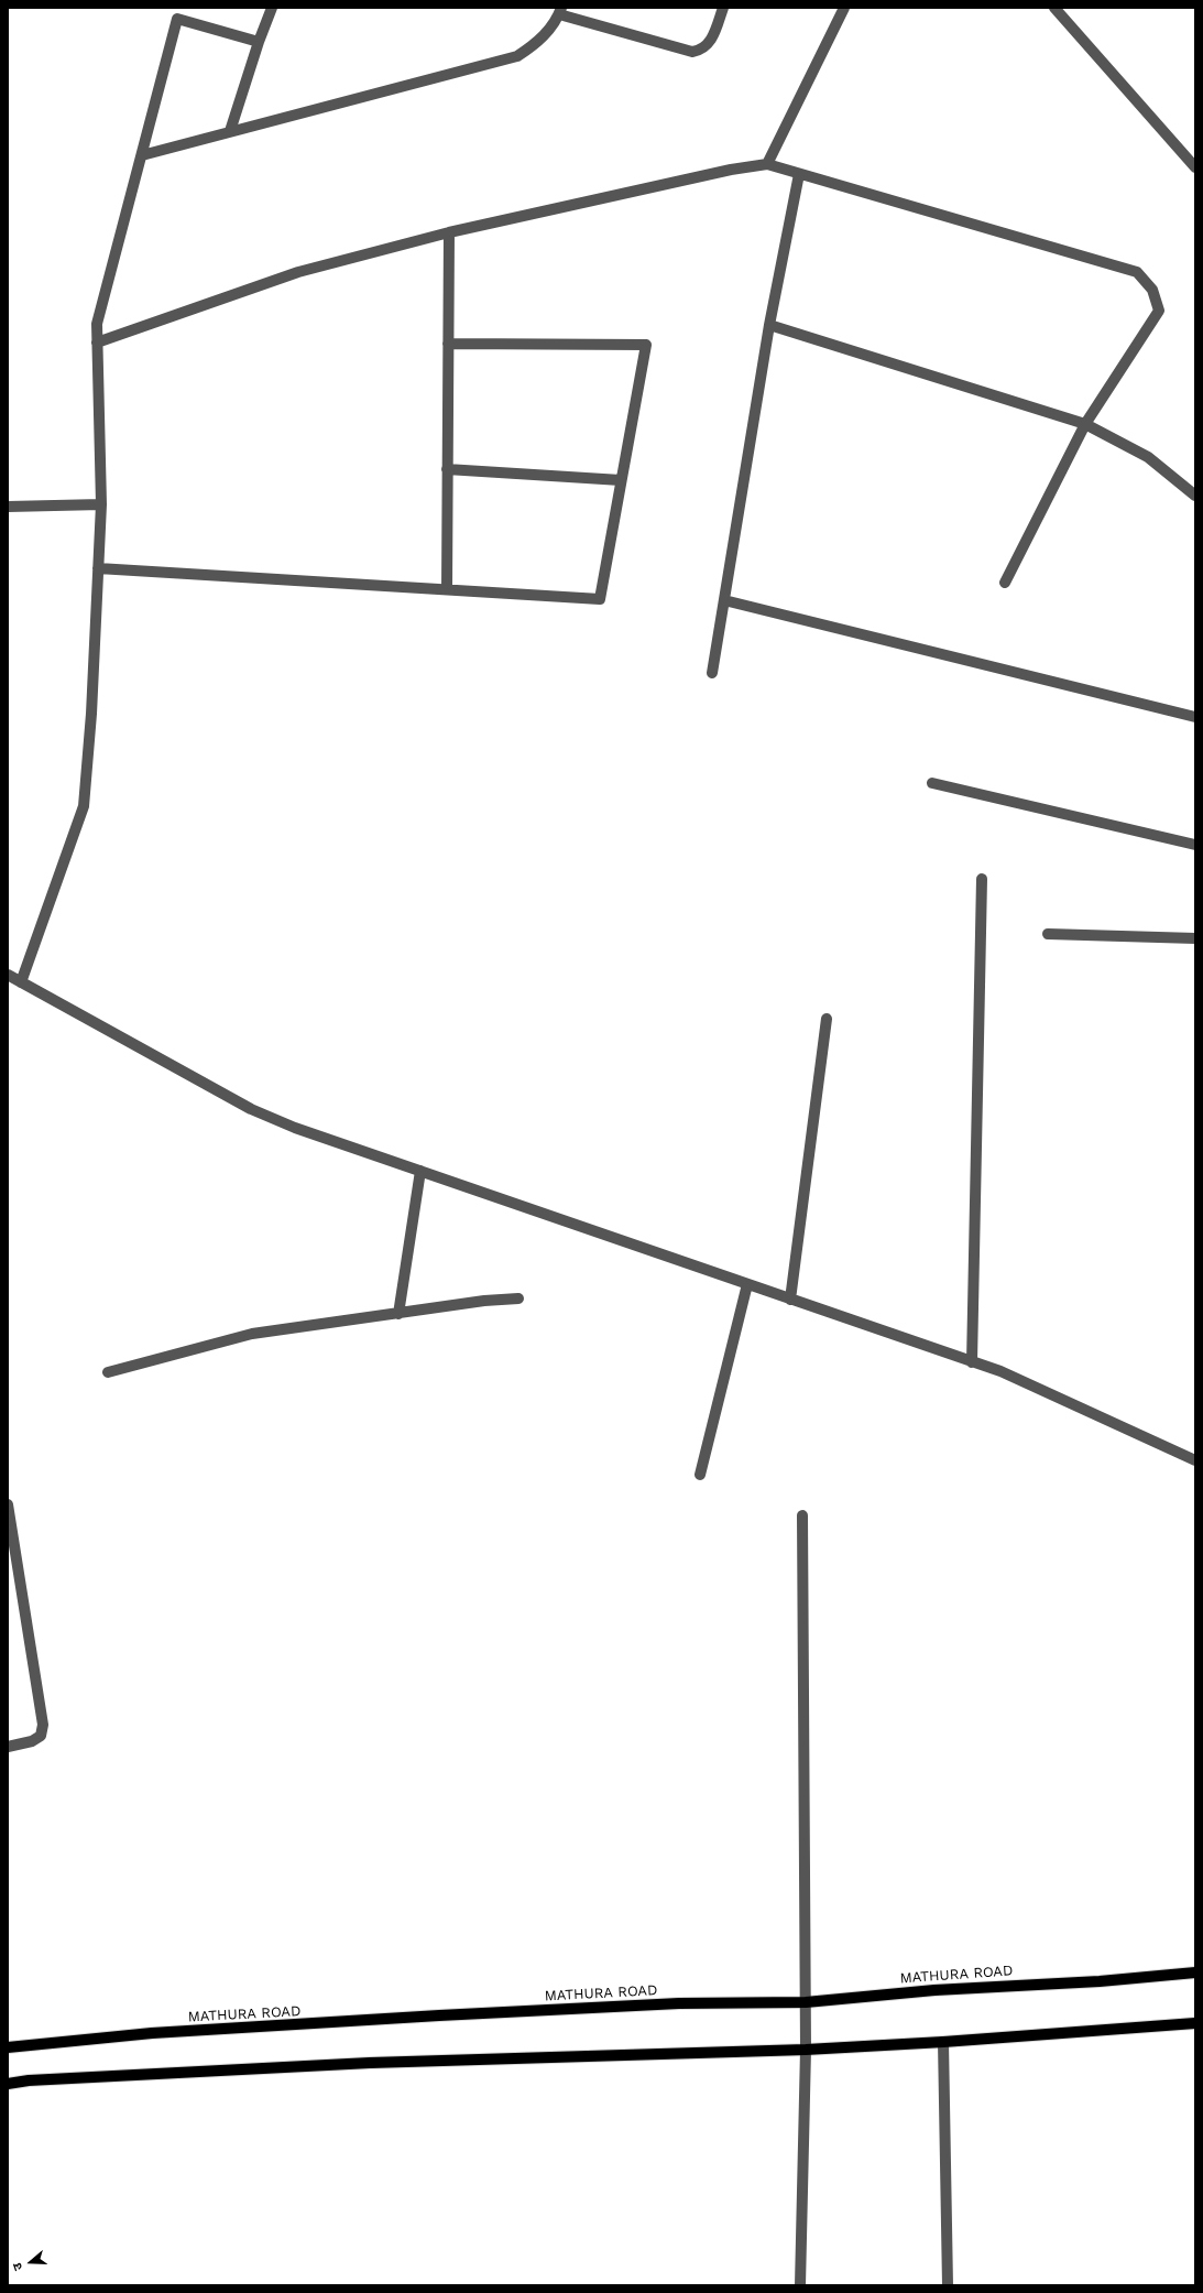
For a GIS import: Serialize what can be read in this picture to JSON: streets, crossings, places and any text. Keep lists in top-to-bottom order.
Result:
{
  "streets": {
    "main road": ["MATHURA ROAD"]
  },
  "north": "left"
}
